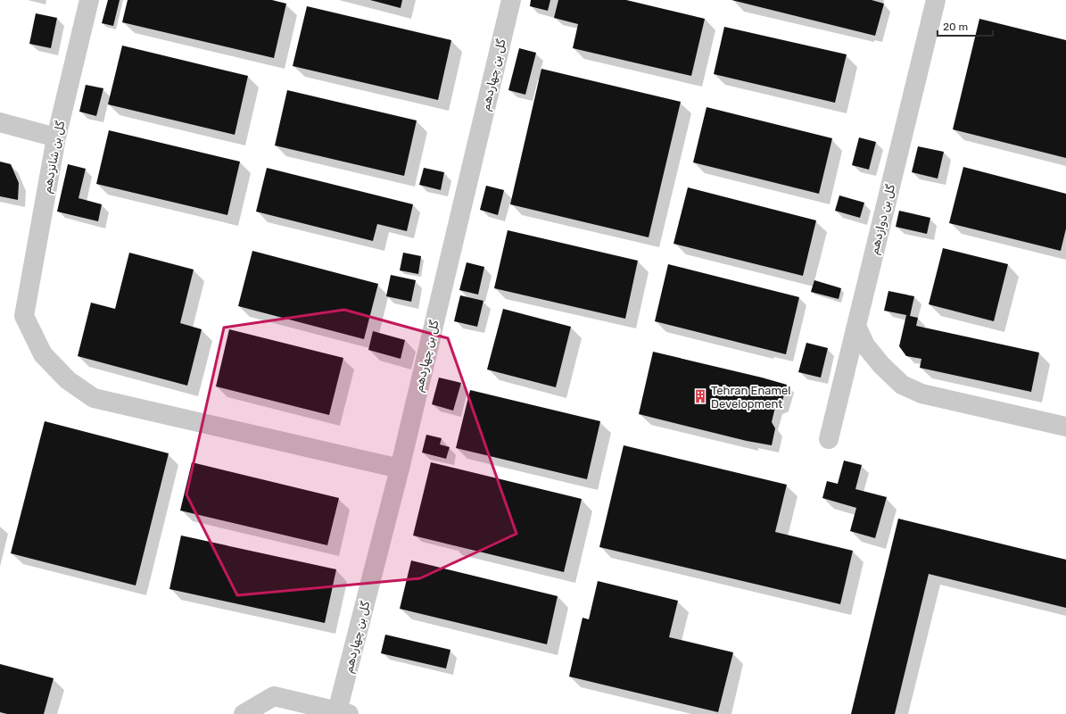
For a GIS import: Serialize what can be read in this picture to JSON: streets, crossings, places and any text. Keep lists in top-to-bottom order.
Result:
{
  "streets": {
    "street": ["گل بن چهاردهم", "گل بن شانزدهم", "گل بن دوازدهم"]
  },
  "crossings": [
    ["گل بن چهاردهم", "گل بن شانزدهم"]
  ],
  "places": {
    "building": ["Tehran Enamel Development"]
  },
  "scale_bar": "20 m"
}
